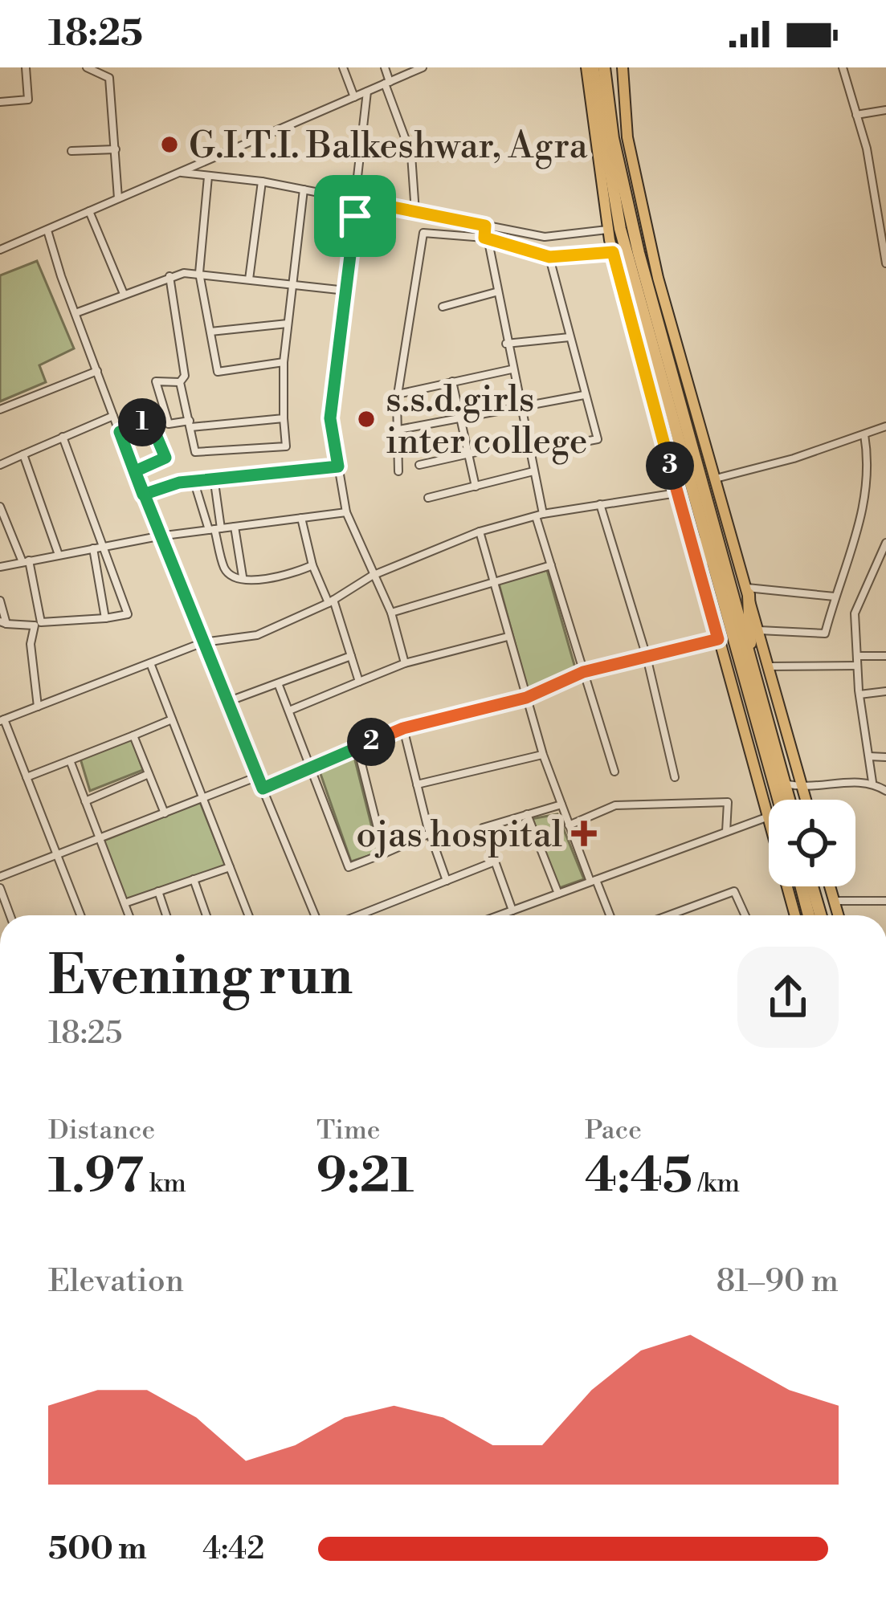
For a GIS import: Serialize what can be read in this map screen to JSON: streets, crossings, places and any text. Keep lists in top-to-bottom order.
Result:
{
  "places": {
    "other": ["G.I.T.I. Balkeshwar, Agra", "s.s.d.girls inter college"],
    "health": ["ojas hospital"]
  },
  "page": {
    "status": "18:25",
    "pins": ["1", "3", "2"],
    "heading": ["Evening run", "18:25"],
    "stats": [
      ["Distance", "1.97 km"],
      ["Time", "9:21"],
      ["Pace", "4:45 /km"]
    ],
    "chart": ["Elevation", "81–90 m"],
    "list": [
      {
        "name": "500 m",
        "note": "4:42"
      }
    ]
  }
}
